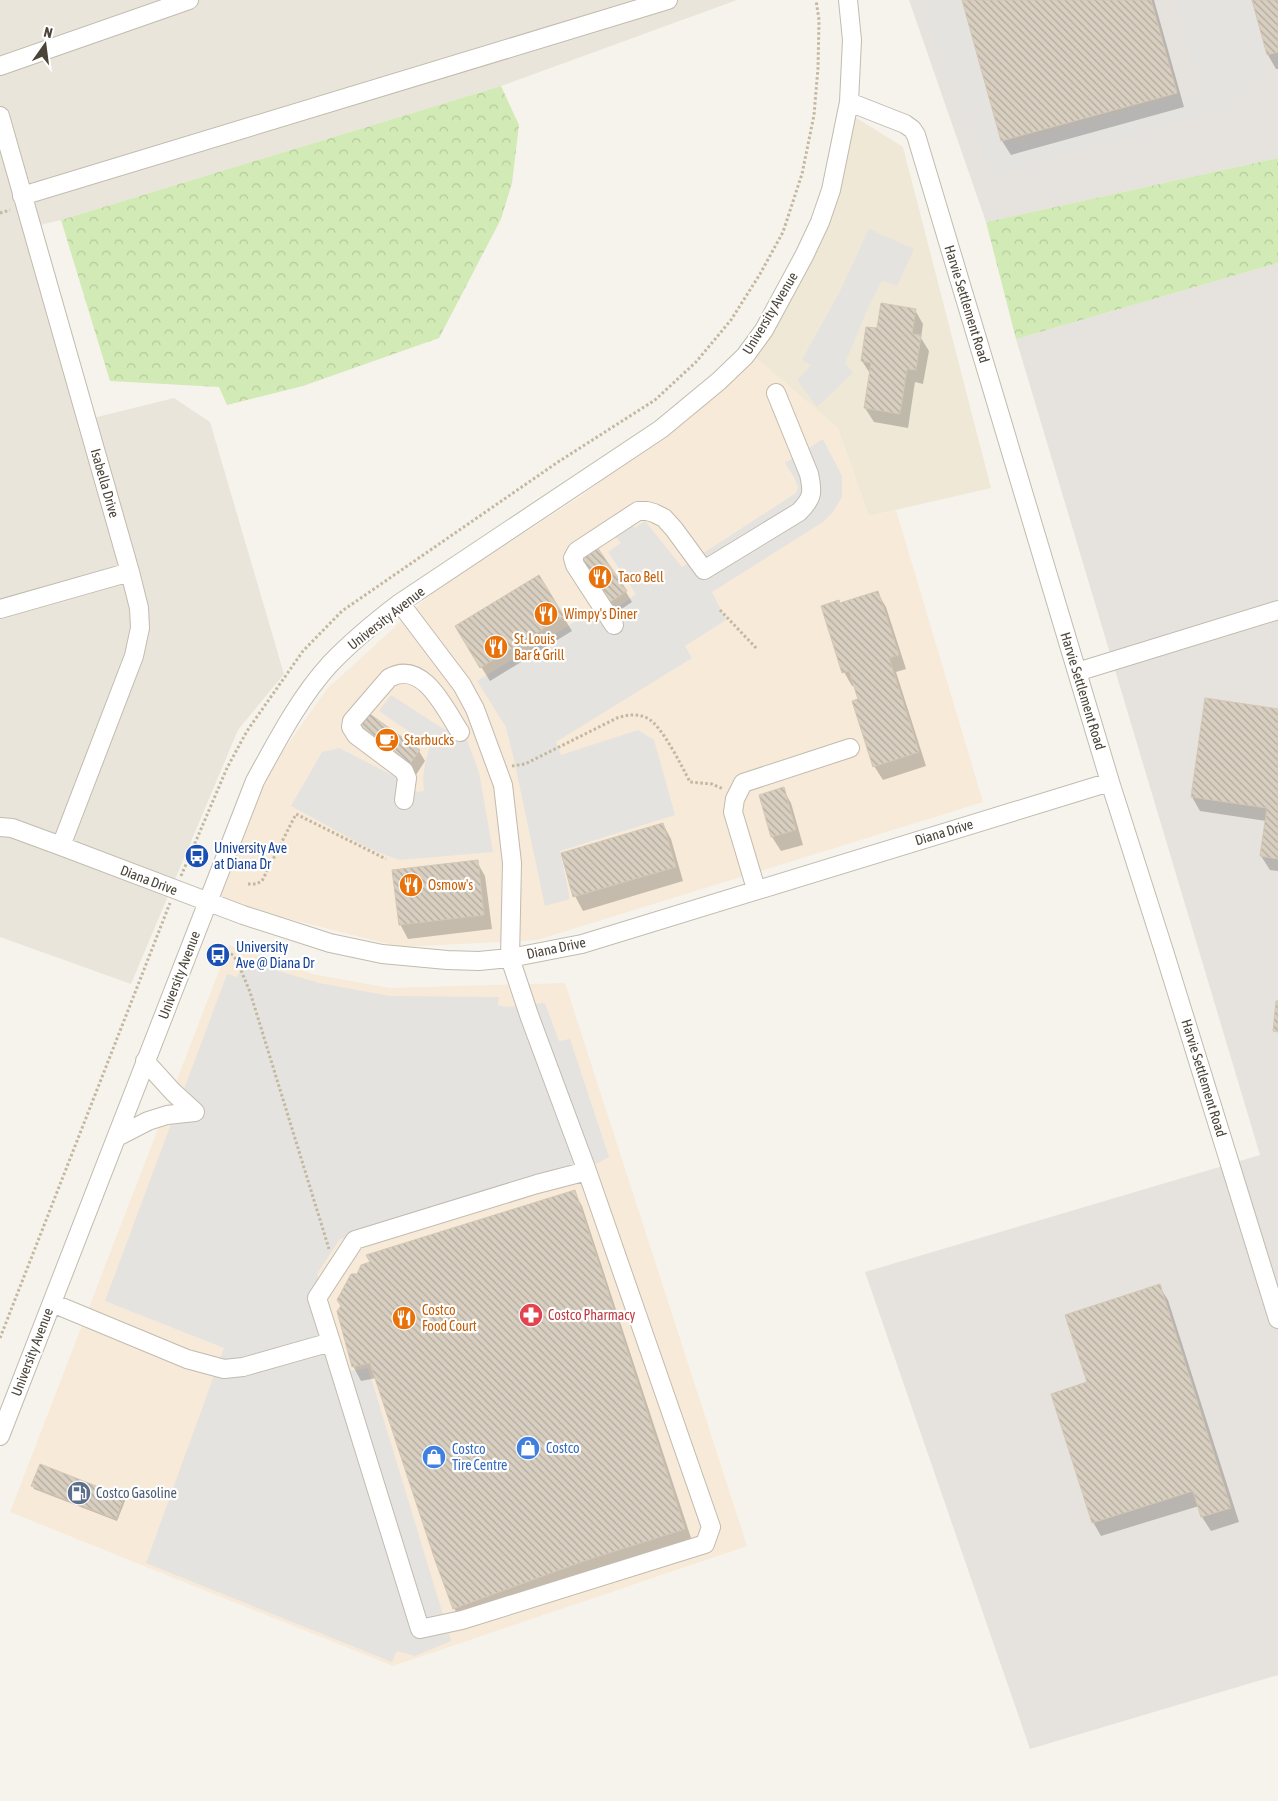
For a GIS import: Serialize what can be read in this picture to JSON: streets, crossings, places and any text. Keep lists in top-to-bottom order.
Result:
{
  "streets": {
    "street": [
      "Harvie Settlement Road",
      "University Avenue",
      "Isabella Drive",
      "Diana Drive"
    ]
  },
  "crossings": [
    ["Harvie Settlement Road", "University Avenue"],
    ["Harvie Settlement Road", "Diana Drive"],
    ["University Avenue", "Diana Drive"],
    ["Isabella Drive", "Diana Drive"]
  ],
  "places": {
    "restaurant": [
      "Taco Bell",
      "Wimpy's Diner",
      "St. Louis Bar & Grill",
      "Osmow's",
      "Costco Food Court"
    ],
    "cafe": ["Starbucks"],
    "bus stop": ["University Ave at Diana Dr", "University Ave @ Diana Dr"],
    "pharmacy": ["Costco Pharmacy"],
    "shop": ["Costco", "Costco Tire Centre"],
    "fuel station": ["Costco Gasoline"]
  },
  "north": "top"
}
